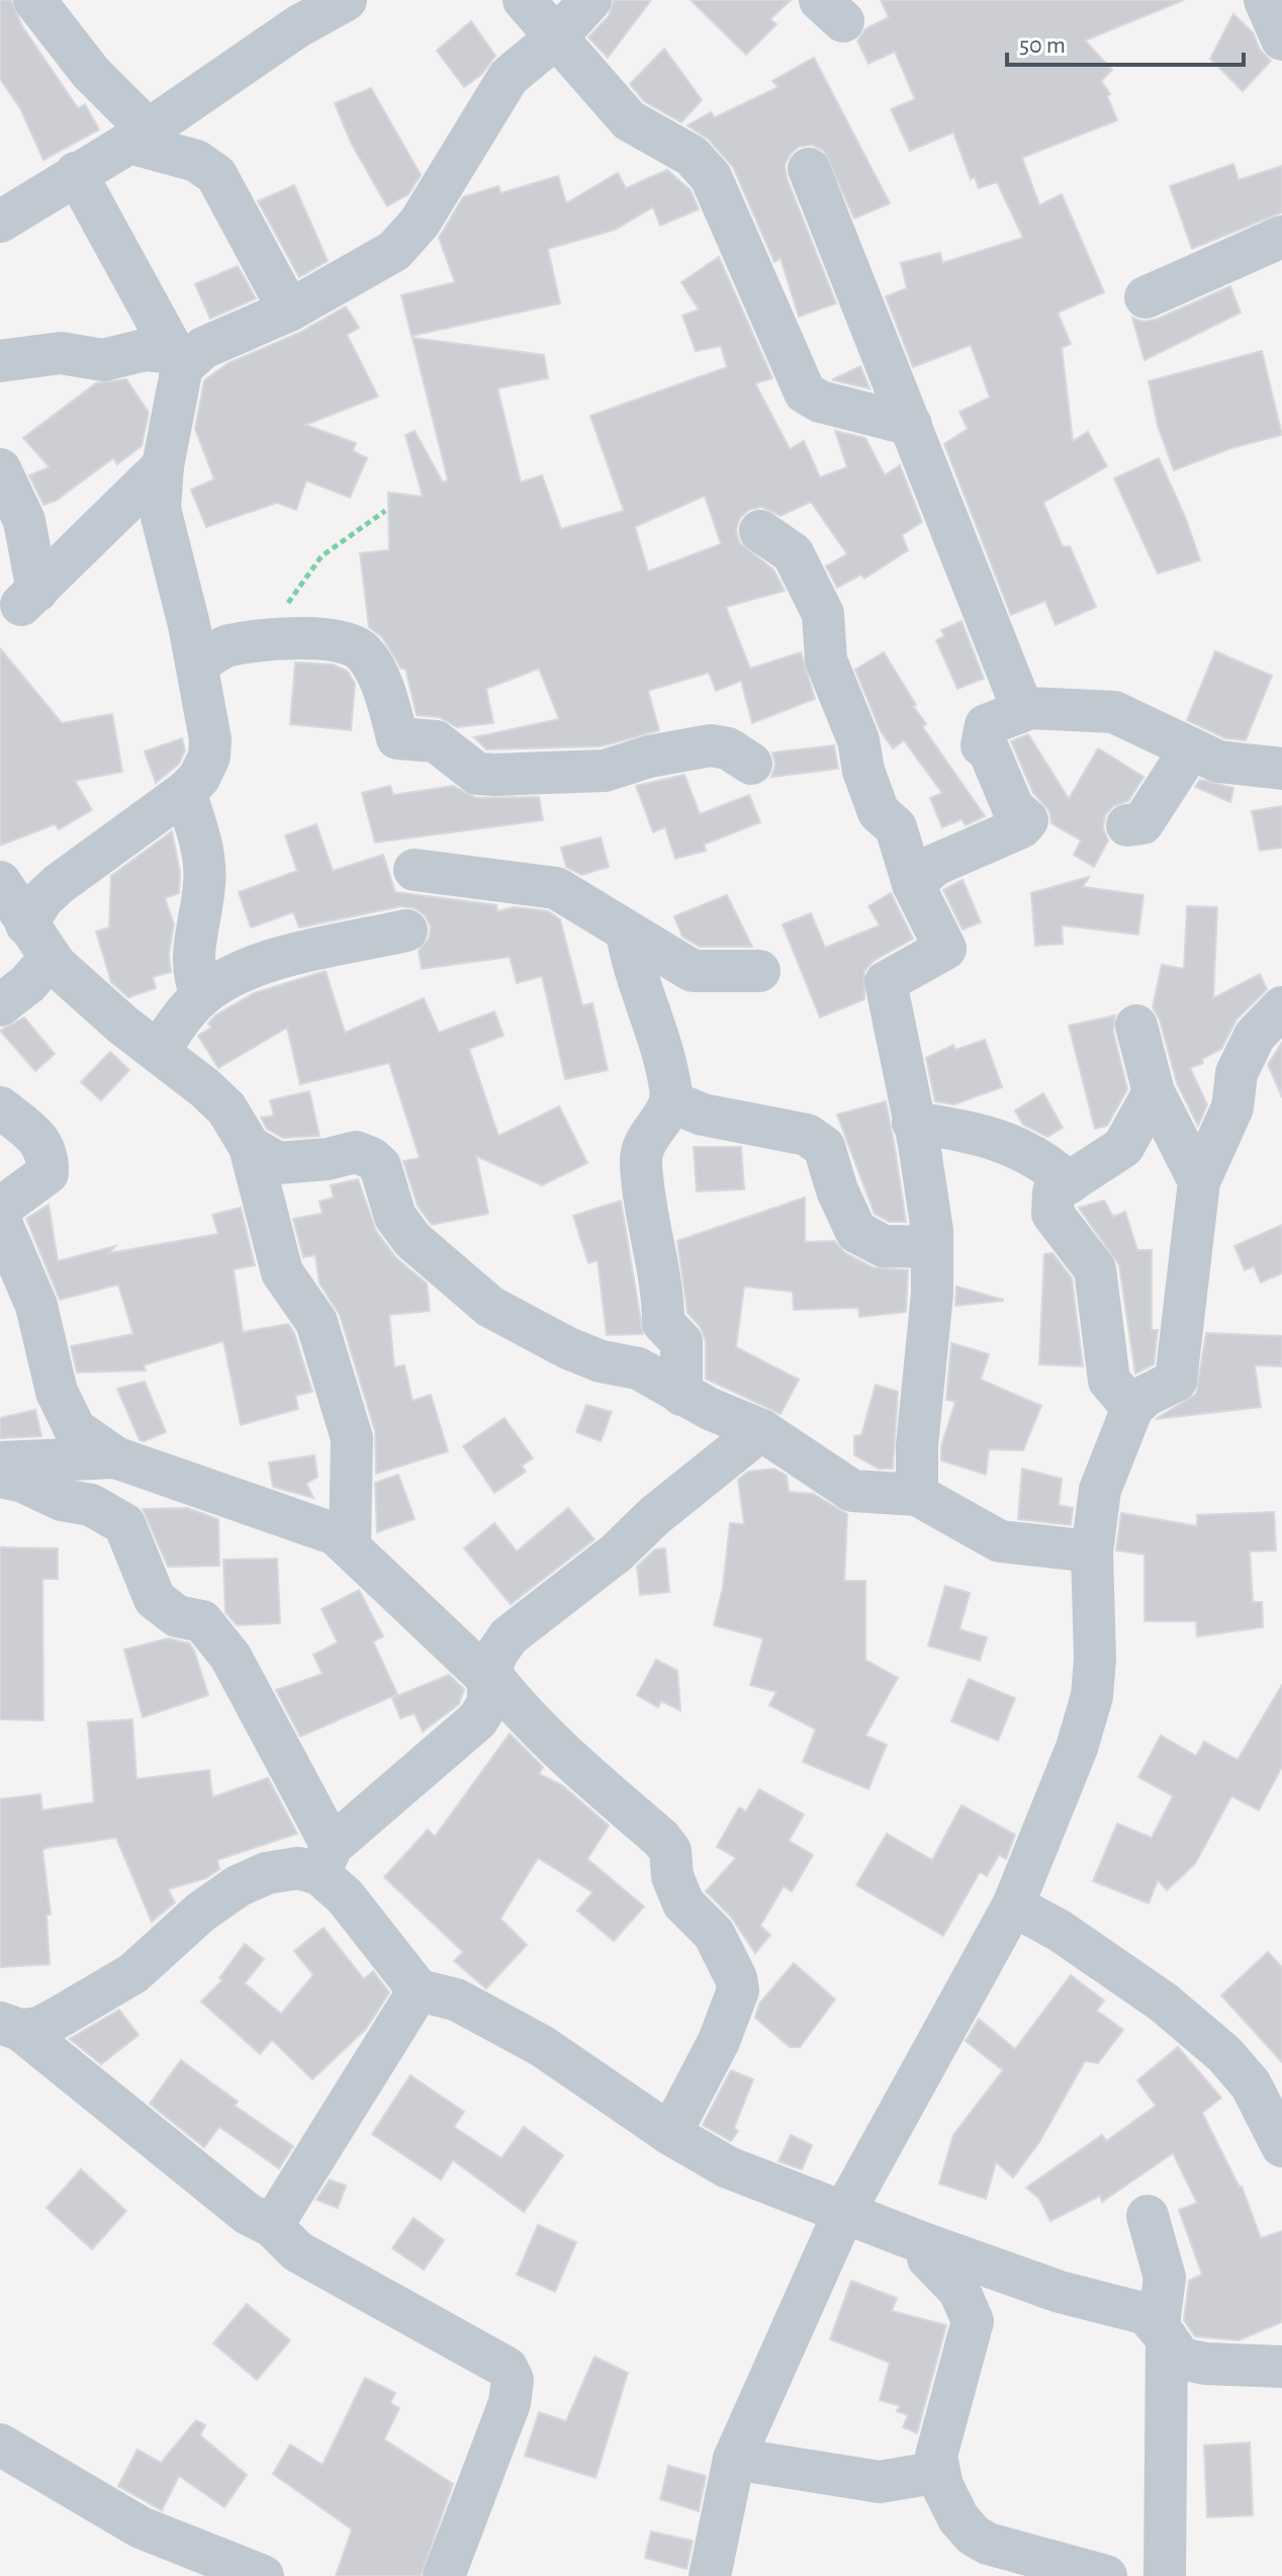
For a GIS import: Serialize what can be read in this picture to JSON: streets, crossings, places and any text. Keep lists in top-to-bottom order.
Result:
{
  "scale_bar": "50 m"
}
